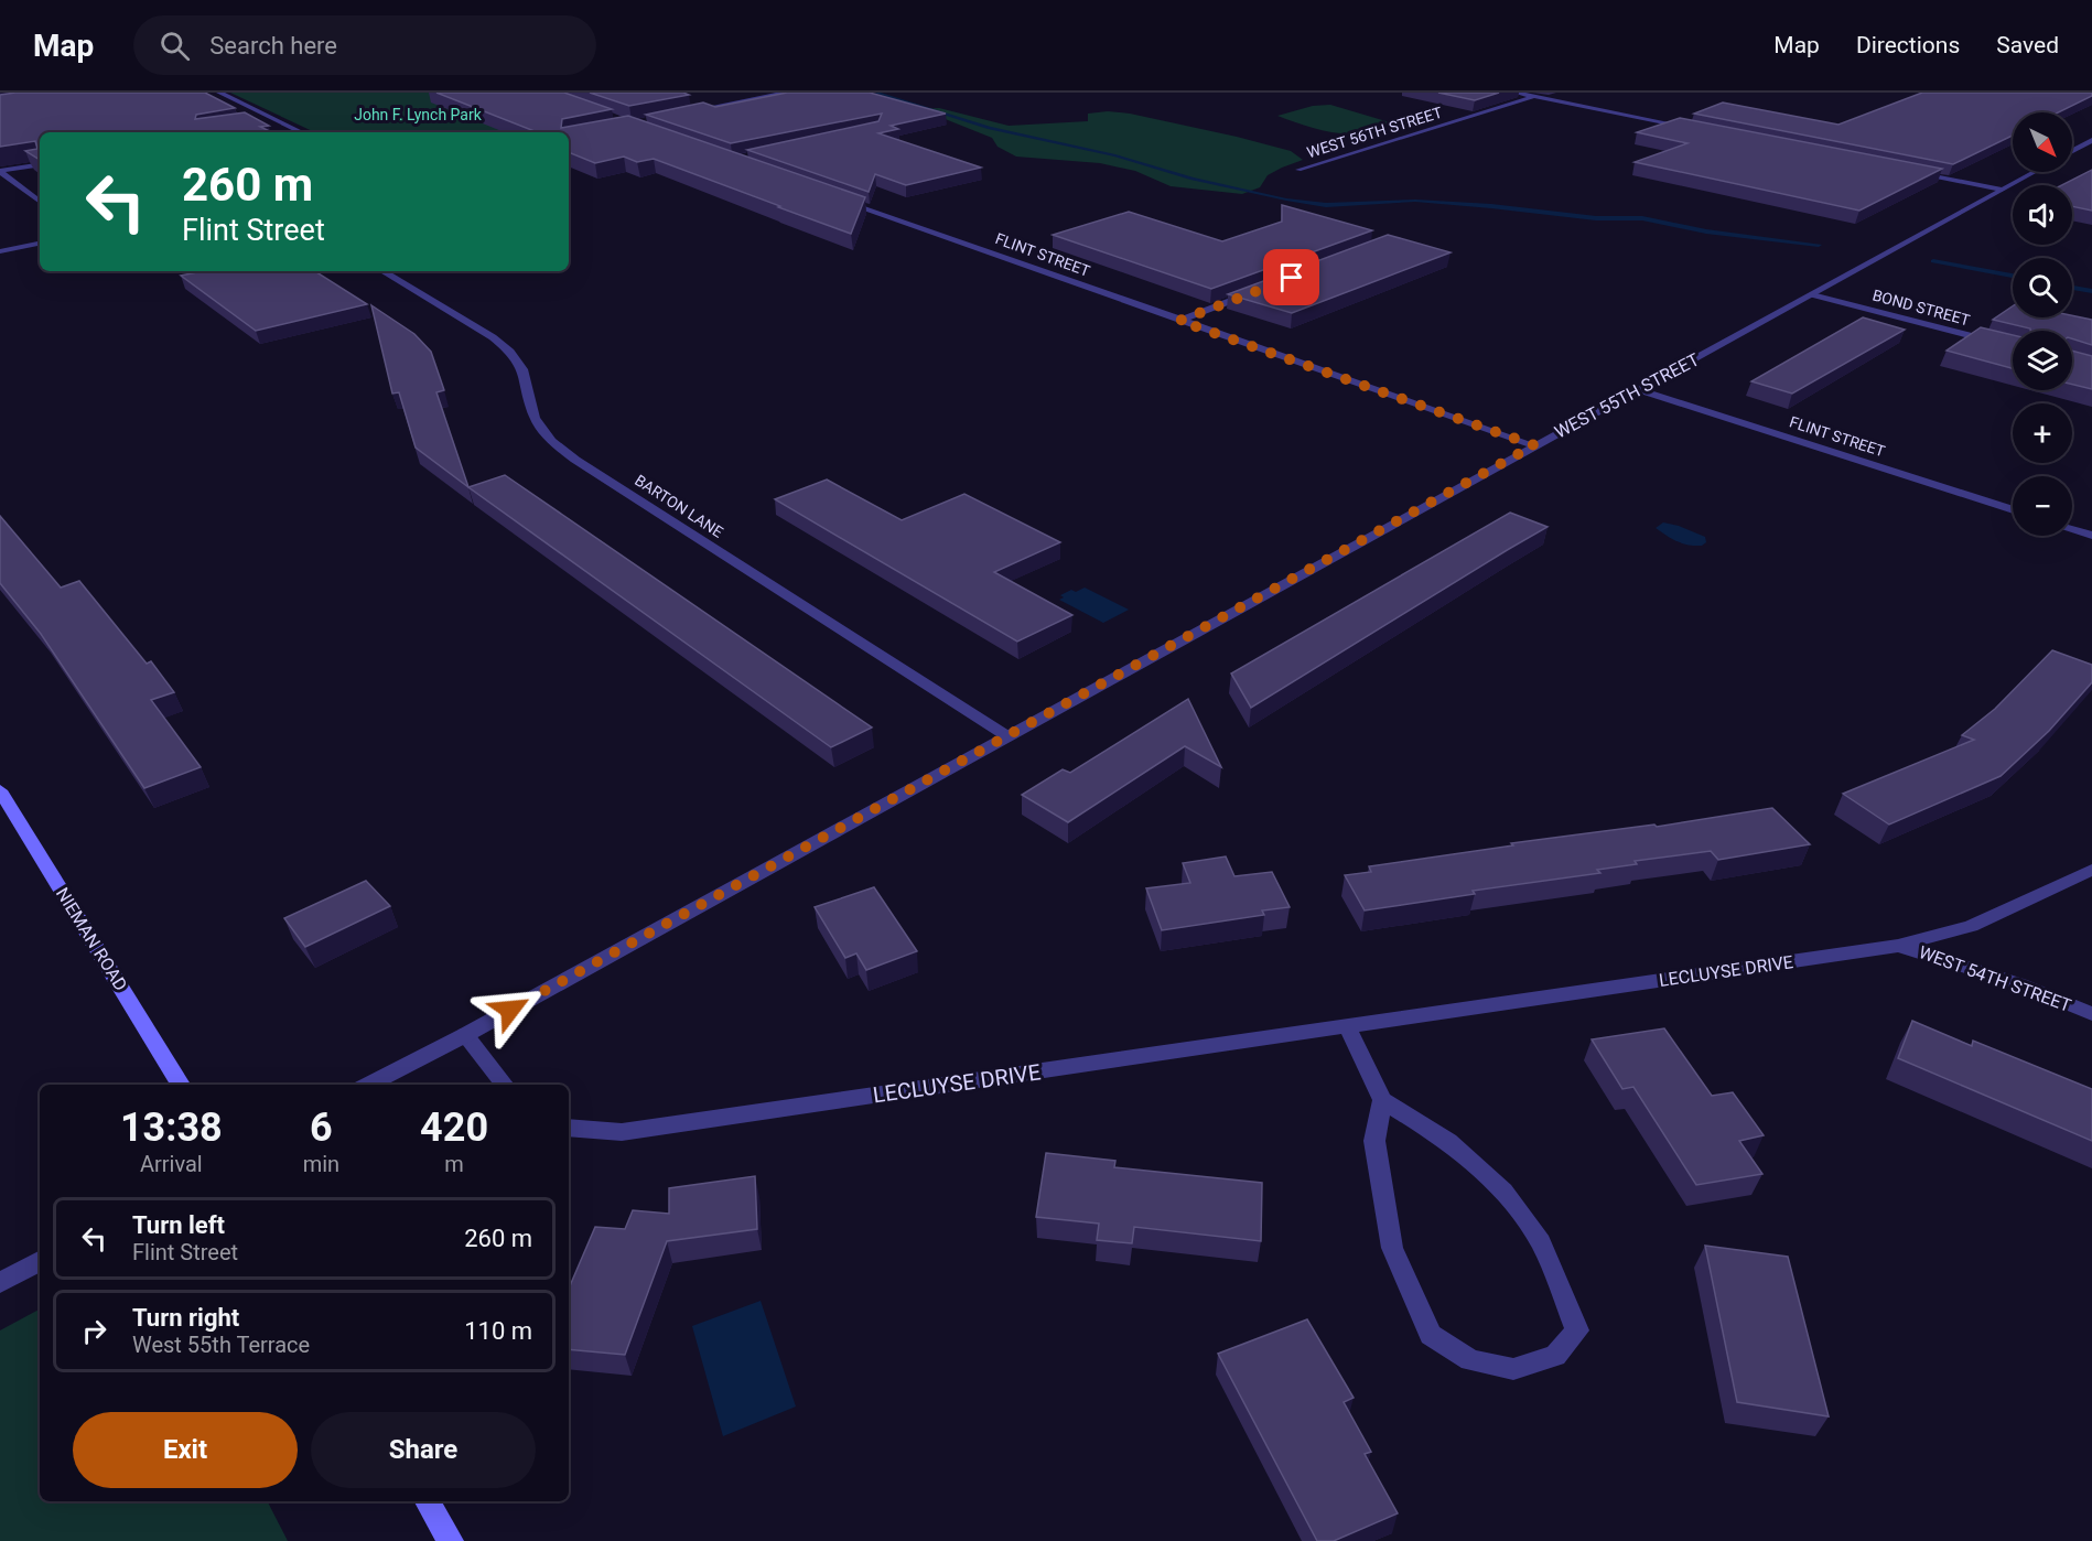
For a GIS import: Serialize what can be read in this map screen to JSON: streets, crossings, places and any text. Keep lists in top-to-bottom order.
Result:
{
  "streets": {
    "main road": ["NIEMAN ROAD"],
    "street": [
      "WEST 56TH STREET",
      "FLINT STREET",
      "BOND STREET",
      "WEST 55TH STREET",
      "BARTON LANE",
      "LECLUYSE DRIVE",
      "WEST 54TH STREET"
    ]
  },
  "crossings": [
    ["FLINT STREET", "WEST 55TH STREET"],
    ["BOND STREET", "WEST 55TH STREET"],
    ["WEST 55TH STREET", "BARTON LANE"],
    ["LECLUYSE DRIVE", "WEST 54TH STREET"]
  ],
  "parks": ["John F. Lynch Park"],
  "north": "bottom right",
  "page": {
    "header": "Map",
    "search": "Search here",
    "nav": ["Map", "Directions", "Saved"],
    "map_buttons": ["+", "−"],
    "turn": ["260 m", "Flint Street"],
    "eta": [
      "13:38",
      "Arrival",
      "6",
      "min",
      "420",
      "m"
    ],
    "list": [
      {
        "name": "Turn left",
        "note": "Flint Street",
        "value": "260 m"
      },
      {
        "name": "Turn right",
        "note": "West 55th Terrace",
        "value": "110 m"
      }
    ],
    "buttons": ["Exit", "Share"]
  }
}
